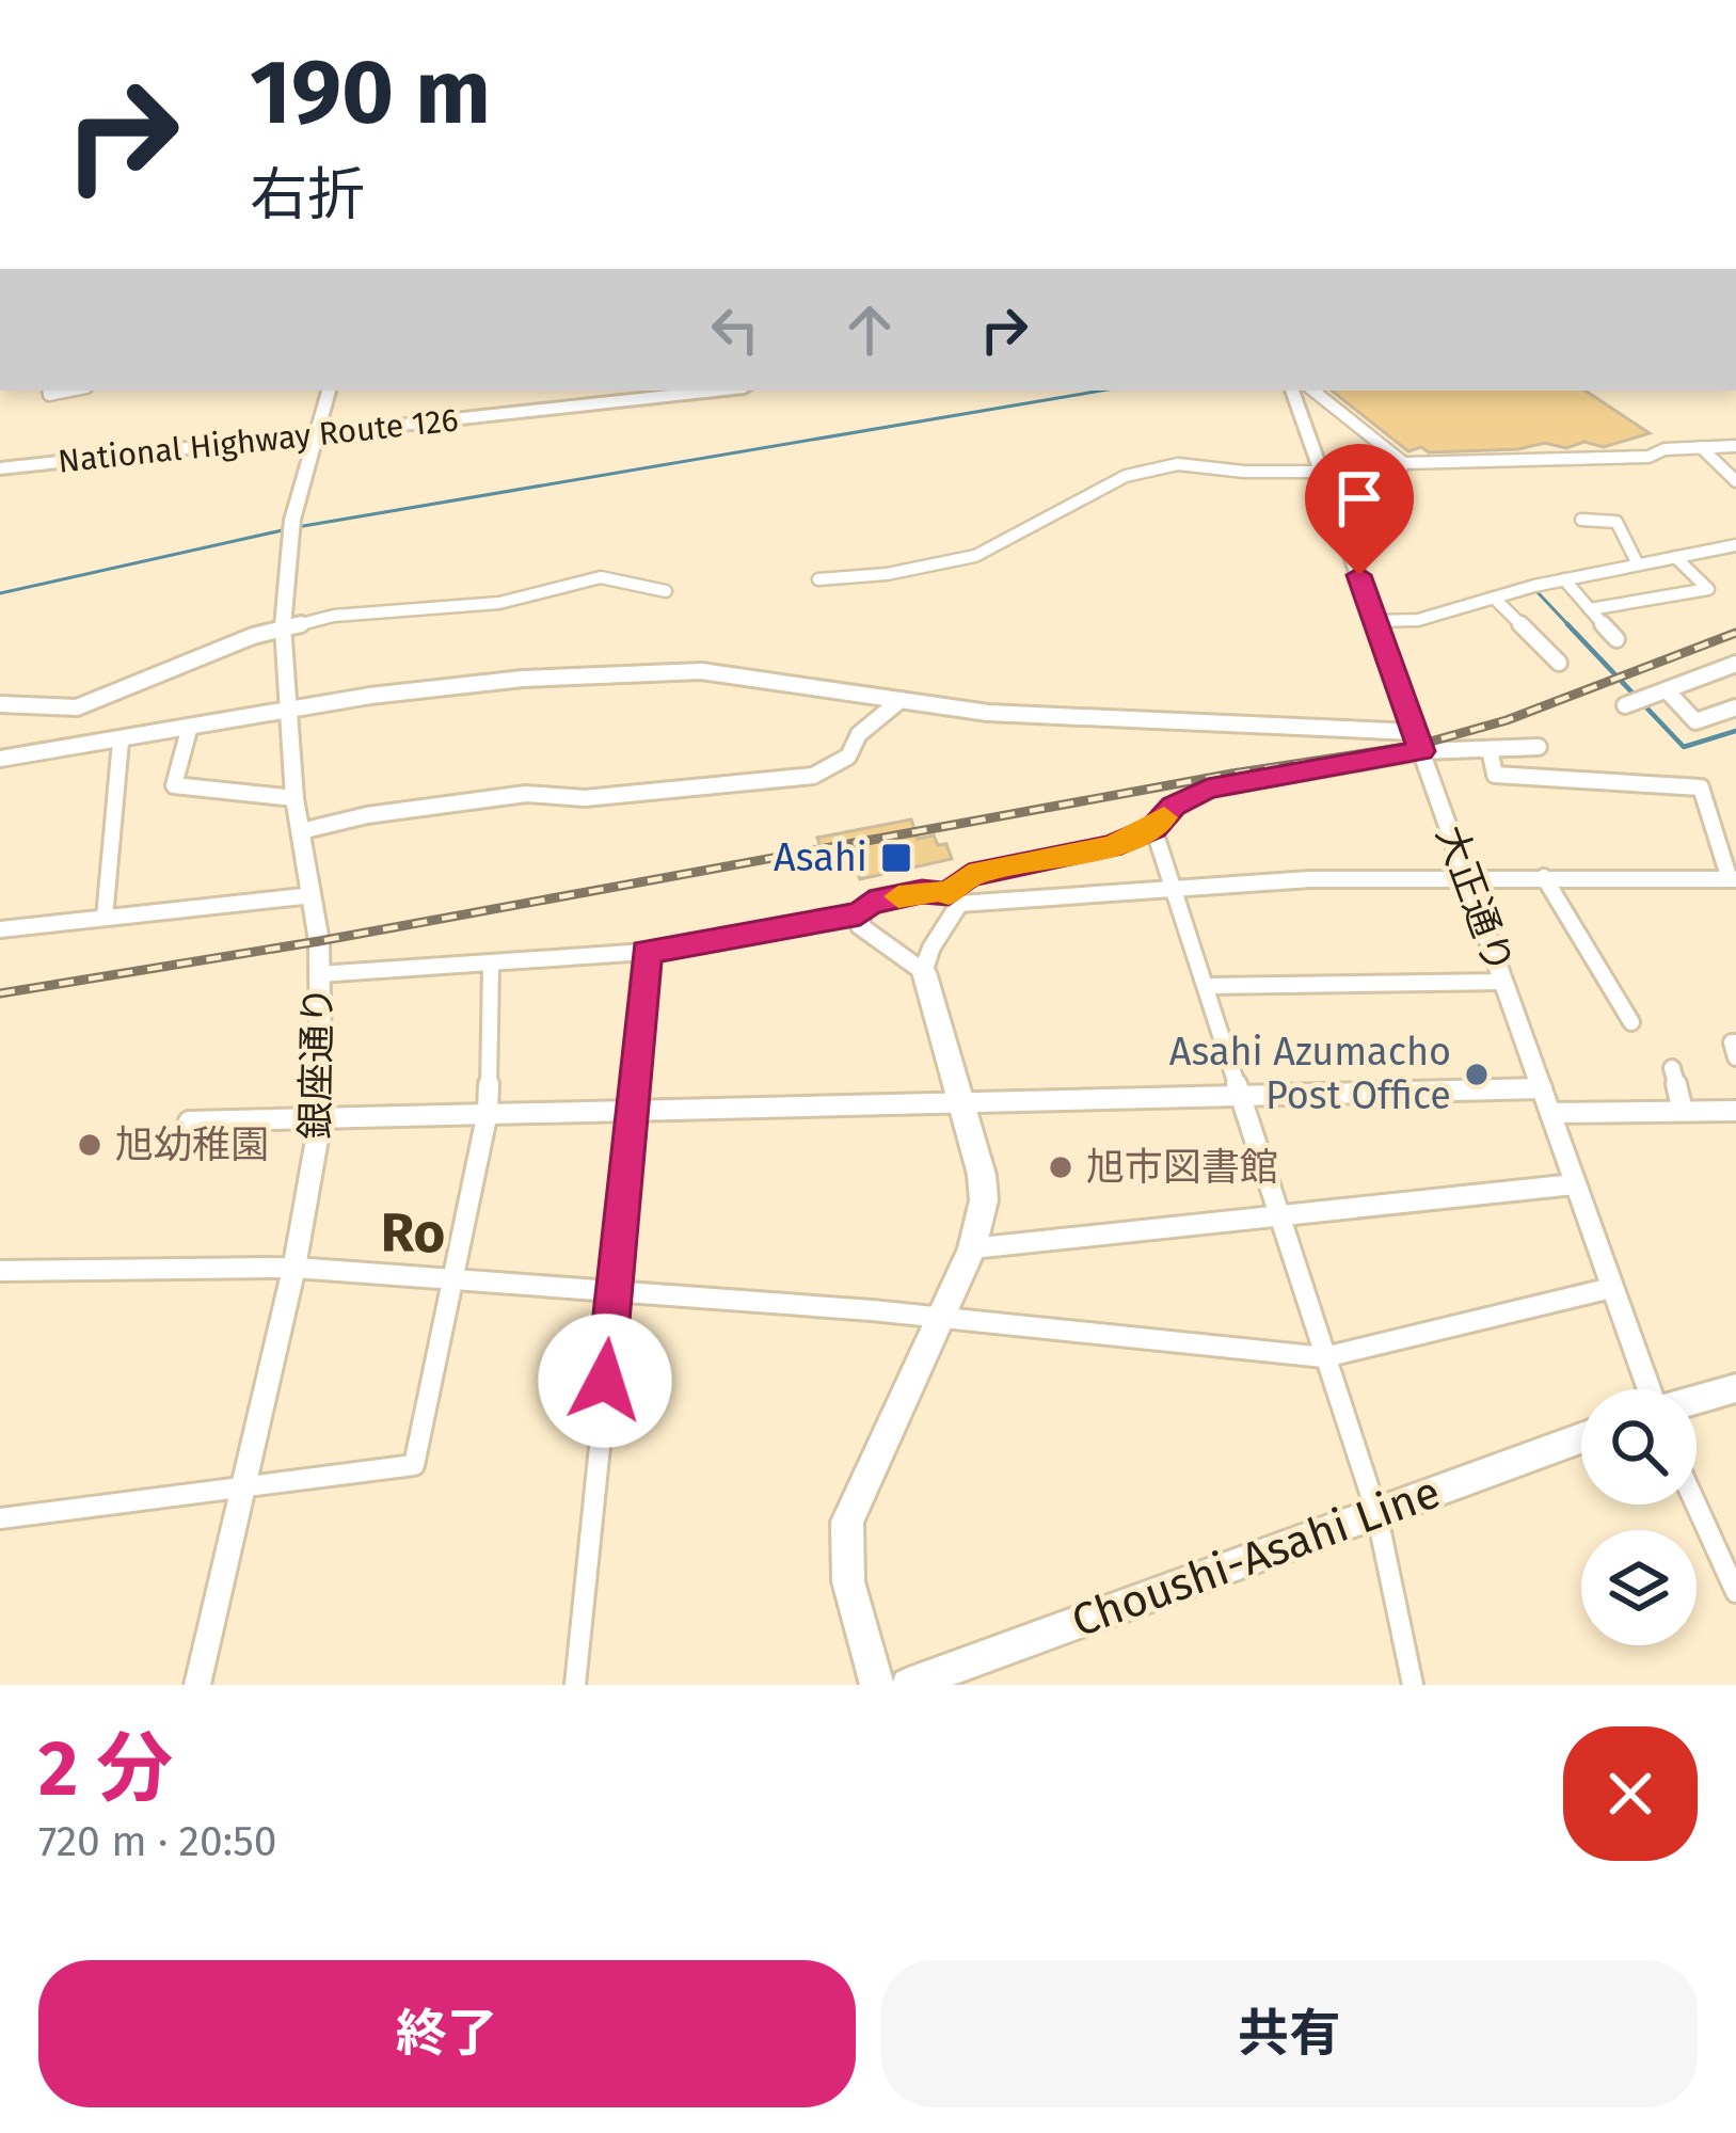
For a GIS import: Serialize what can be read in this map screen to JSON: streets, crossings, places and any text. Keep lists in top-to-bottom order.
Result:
{
  "streets": {
    "main road": ["National Highway Route 126", "Choushi-Asahi Line"],
    "street": ["大正通り", "銀座通り"]
  },
  "crossings": [
    ["National Highway Route 126", "銀座通り"]
  ],
  "districts": ["Ro"],
  "places": {
    "transit": ["Asahi"],
    "other": ["Asahi Azumacho Post Office", "旭幼稚園", "旭市図書館"]
  },
  "page": {
    "turn": ["190 m", "右折"],
    "heading": ["2 分", "720 m · 20:50"],
    "buttons": ["終了", "共有"]
  }
}
